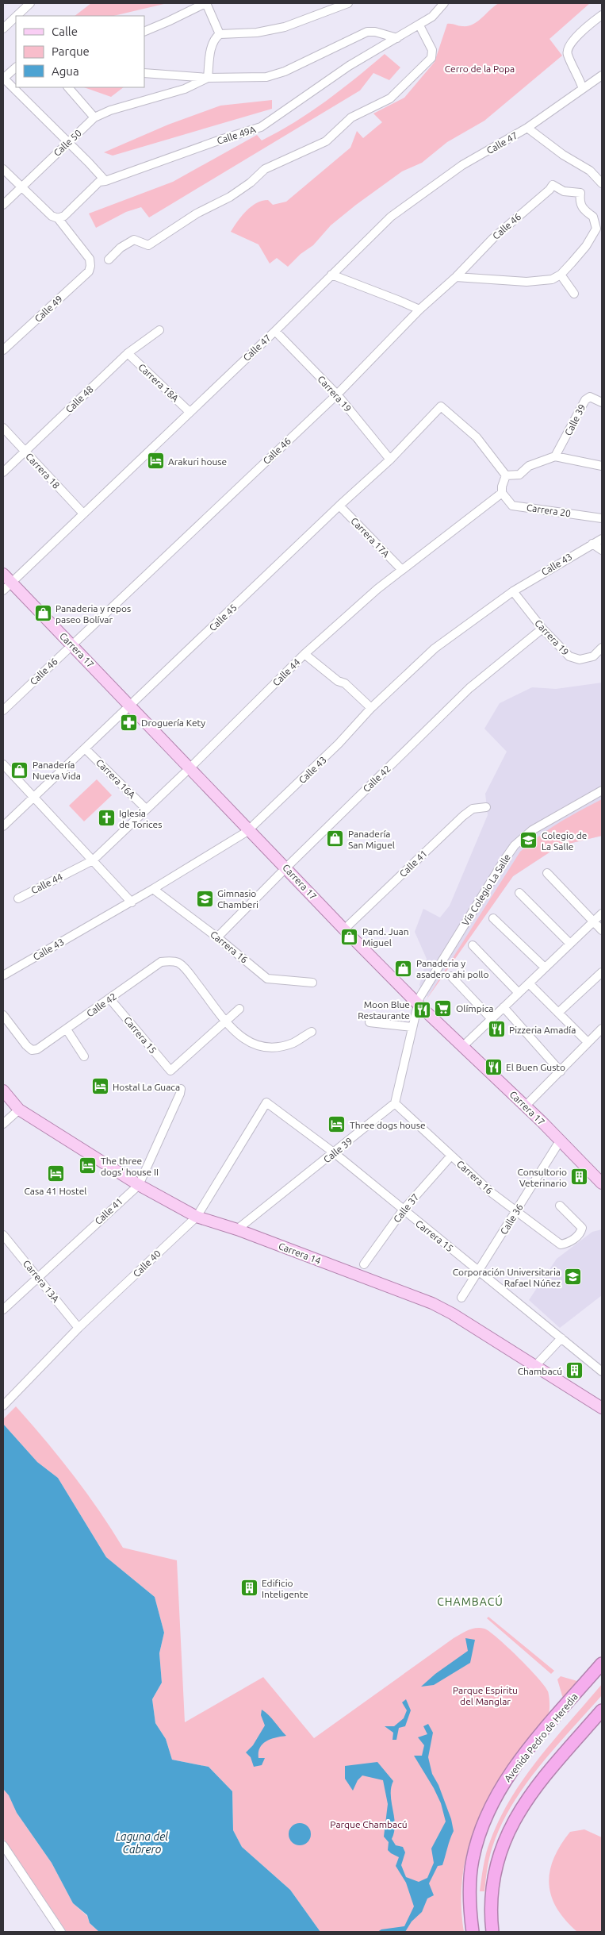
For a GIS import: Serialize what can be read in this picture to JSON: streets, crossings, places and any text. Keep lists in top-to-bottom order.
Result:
{
  "streets": {
    "highway": ["Avenida Pedro de Heredia"],
    "main road": ["Carrera 17", "Carrera 14"],
    "street": [
      "Calle 49A",
      "Calle 50",
      "Calle 47",
      "Calle 46",
      "Calle 49",
      "Carrera 18A",
      "Carrera 19",
      "Calle 48",
      "Calle 39",
      "Carrera 18",
      "Carrera 20",
      "Carrera 17A",
      "Calle 43",
      "Calle 45",
      "Calle 44",
      "Carrera 16A",
      "Calle 42",
      "Calle 41",
      "Vía Colegio La Salle",
      "Carrera 16",
      "Carrera 15",
      "Calle 37",
      "Calle 36",
      "Calle 40",
      "Carrera 13A"
    ]
  },
  "crossings": [
    ["Calle 49A", "Calle 49"],
    ["Calle 47", "Carrera 18A"],
    ["Calle 47", "Carrera 19"],
    ["Calle 47", "Carrera 18"],
    ["Calle 47", "Carrera 17"],
    ["Calle 46", "Carrera 19"],
    ["Calle 46", "Carrera 17"],
    ["Carrera 18A", "Calle 48"],
    ["Carrera 19", "Calle 43"],
    ["Carrera 19", "Calle 45"],
    ["Carrera 19", "Calle 42"],
    ["Calle 48", "Carrera 18"],
    ["Calle 39", "Carrera 16"],
    ["Calle 39", "Carrera 15"],
    ["Calle 39", "Carrera 14"],
    ["Carrera 20", "Calle 44"],
    ["Carrera 17A", "Calle 45"],
    ["Carrera 17A", "Calle 44"],
    ["Calle 43", "Carrera 17"],
    ["Calle 43", "Carrera 16"],
    ["Calle 45", "Carrera 17"],
    ["Calle 45", "Carrera 16A"],
    ["Carrera 17", "Calle 44"],
    ["Carrera 17", "Calle 42"],
    ["Carrera 17", "Calle 41"],
    ["Carrera 17", "Vía Colegio La Salle"],
    ["Carrera 17", "Calle 36"],
    ["Calle 44", "Carrera 16A"],
    ["Calle 42", "Carrera 16"],
    ["Calle 42", "Carrera 15"],
    ["Calle 41", "Carrera 14"],
    ["Calle 41", "Carrera 13A"],
    ["Carrera 16", "Calle 37"],
    ["Carrera 16", "Calle 36"],
    ["Carrera 15", "Calle 37"],
    ["Carrera 15", "Calle 36"],
    ["Carrera 15", "Calle 40"],
    ["Carrera 14", "Calle 40"],
    ["Calle 40", "Carrera 13A"]
  ],
  "districts": ["CHAMBACÚ"],
  "water": ["Laguna del Cabrero"],
  "parks": ["Cerro de la Popa", "Parque Espiritu del Manglar", "Parque Chambacú"],
  "places": {
    "hotel": [
      "Arakuri house",
      "Hostal La Guaca",
      "Three dogs house",
      "The three dogs' house II",
      "Casa 41 Hostel"
    ],
    "shop": [
      "Panaderia y repos paseo Bolívar",
      "Panadería Nueva Vida",
      "Panadería San Miguel",
      "Pand. Juan Miguel",
      "Panaderia y asadero ahi pollo"
    ],
    "pharmacy": ["Droguería Kety"],
    "church": ["Iglesia de Torices"],
    "school or university": ["Colegio de La Salle", "Gimnasio Chamberi", "Corporación Universitaria Rafael Núñez"],
    "supermarket": ["Olímpica"],
    "restaurant": ["Moon Blue Restaurante", "Pizzeria Amadía", "El Buen Gusto"],
    "building": ["Consultorio Veterinario", "Chambacú", "Edificio Inteligente"]
  },
  "legend": ["Calle", "Parque", "Agua"]
}
